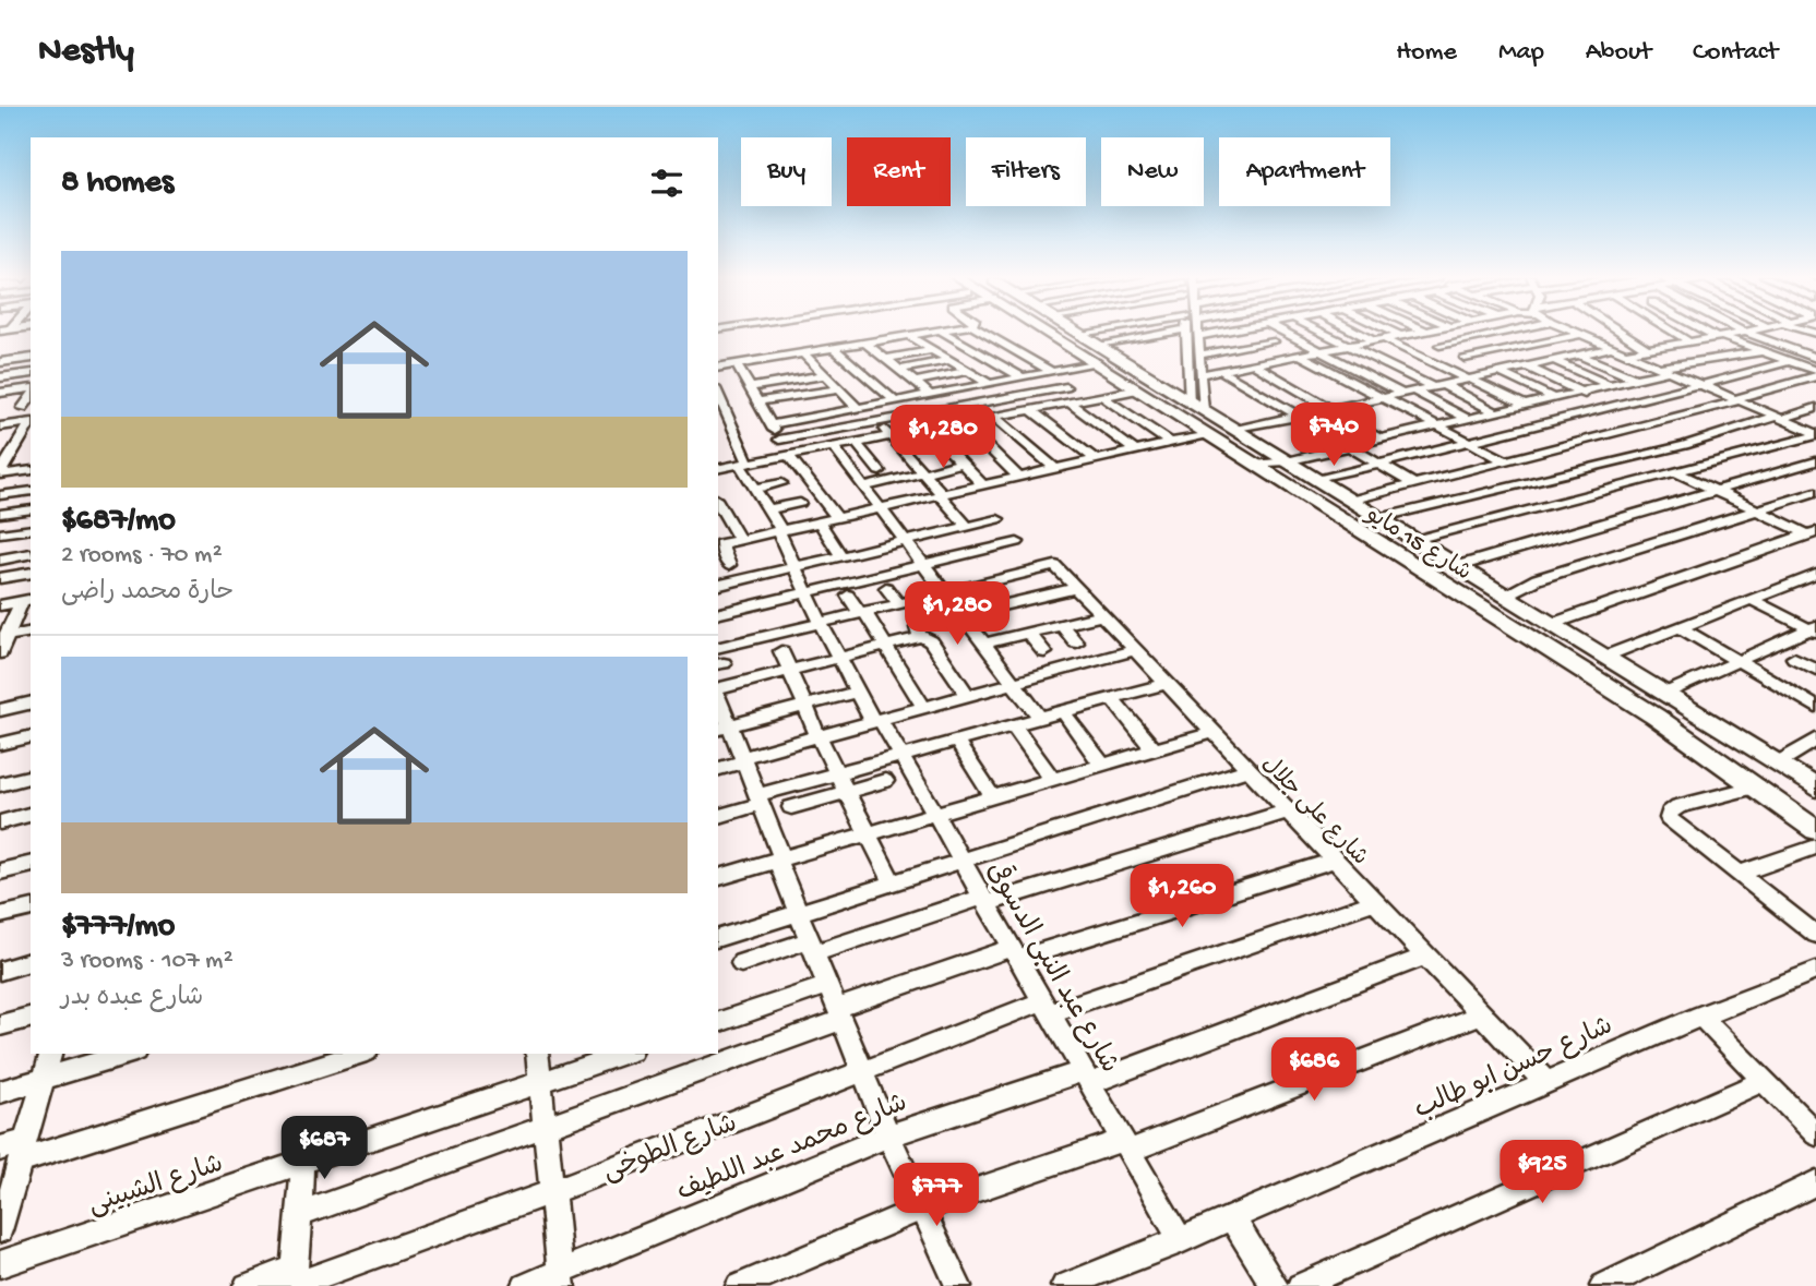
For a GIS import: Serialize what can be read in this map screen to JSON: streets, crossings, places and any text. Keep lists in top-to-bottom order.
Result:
{
  "streets": {
    "main road": ["شارع 15 مايو"],
    "street": [
      "شارع على جلال",
      "شارع عبد النبى الدسوقى",
      "شارع حسن ابو طالب",
      "شارع الطوخى",
      "شارع محمد عبد اللطيف",
      "شارع الشبينى"
    ]
  },
  "crossings": [
    ["شارع على جلال", "شارع حسن ابو طالب"],
    ["شارع على جلال", "شارع الطوخى"],
    ["شارع على جلال", "شارع محمد عبد اللطيف"],
    ["شارع عبد النبى الدسوقى", "شارع حسن ابو طالب"],
    ["شارع عبد النبى الدسوقى", "شارع الطوخى"],
    ["شارع عبد النبى الدسوقى", "شارع محمد عبد اللطيف"]
  ],
  "page": {
    "header": "Nestly",
    "nav": [
      "Home",
      "Map",
      "About",
      "Contact"
    ],
    "chip": [
      "Buy",
      "Rent",
      "Filters",
      "New",
      "Apartment"
    ],
    "heading": "8 homes",
    "list": [
      {
        "name": "$687/mo",
        "note": "2 rooms · 70 m² · حارة محمد راضى"
      },
      {
        "name": "$777/mo",
        "note": "3 rooms · 107 m² · شارع عبده بدر"
      }
    ],
    "price": [
      "$740",
      "$1,280",
      "$1,280",
      "$1,260",
      "$686",
      "$687",
      "$925",
      "$777"
    ]
  }
}
